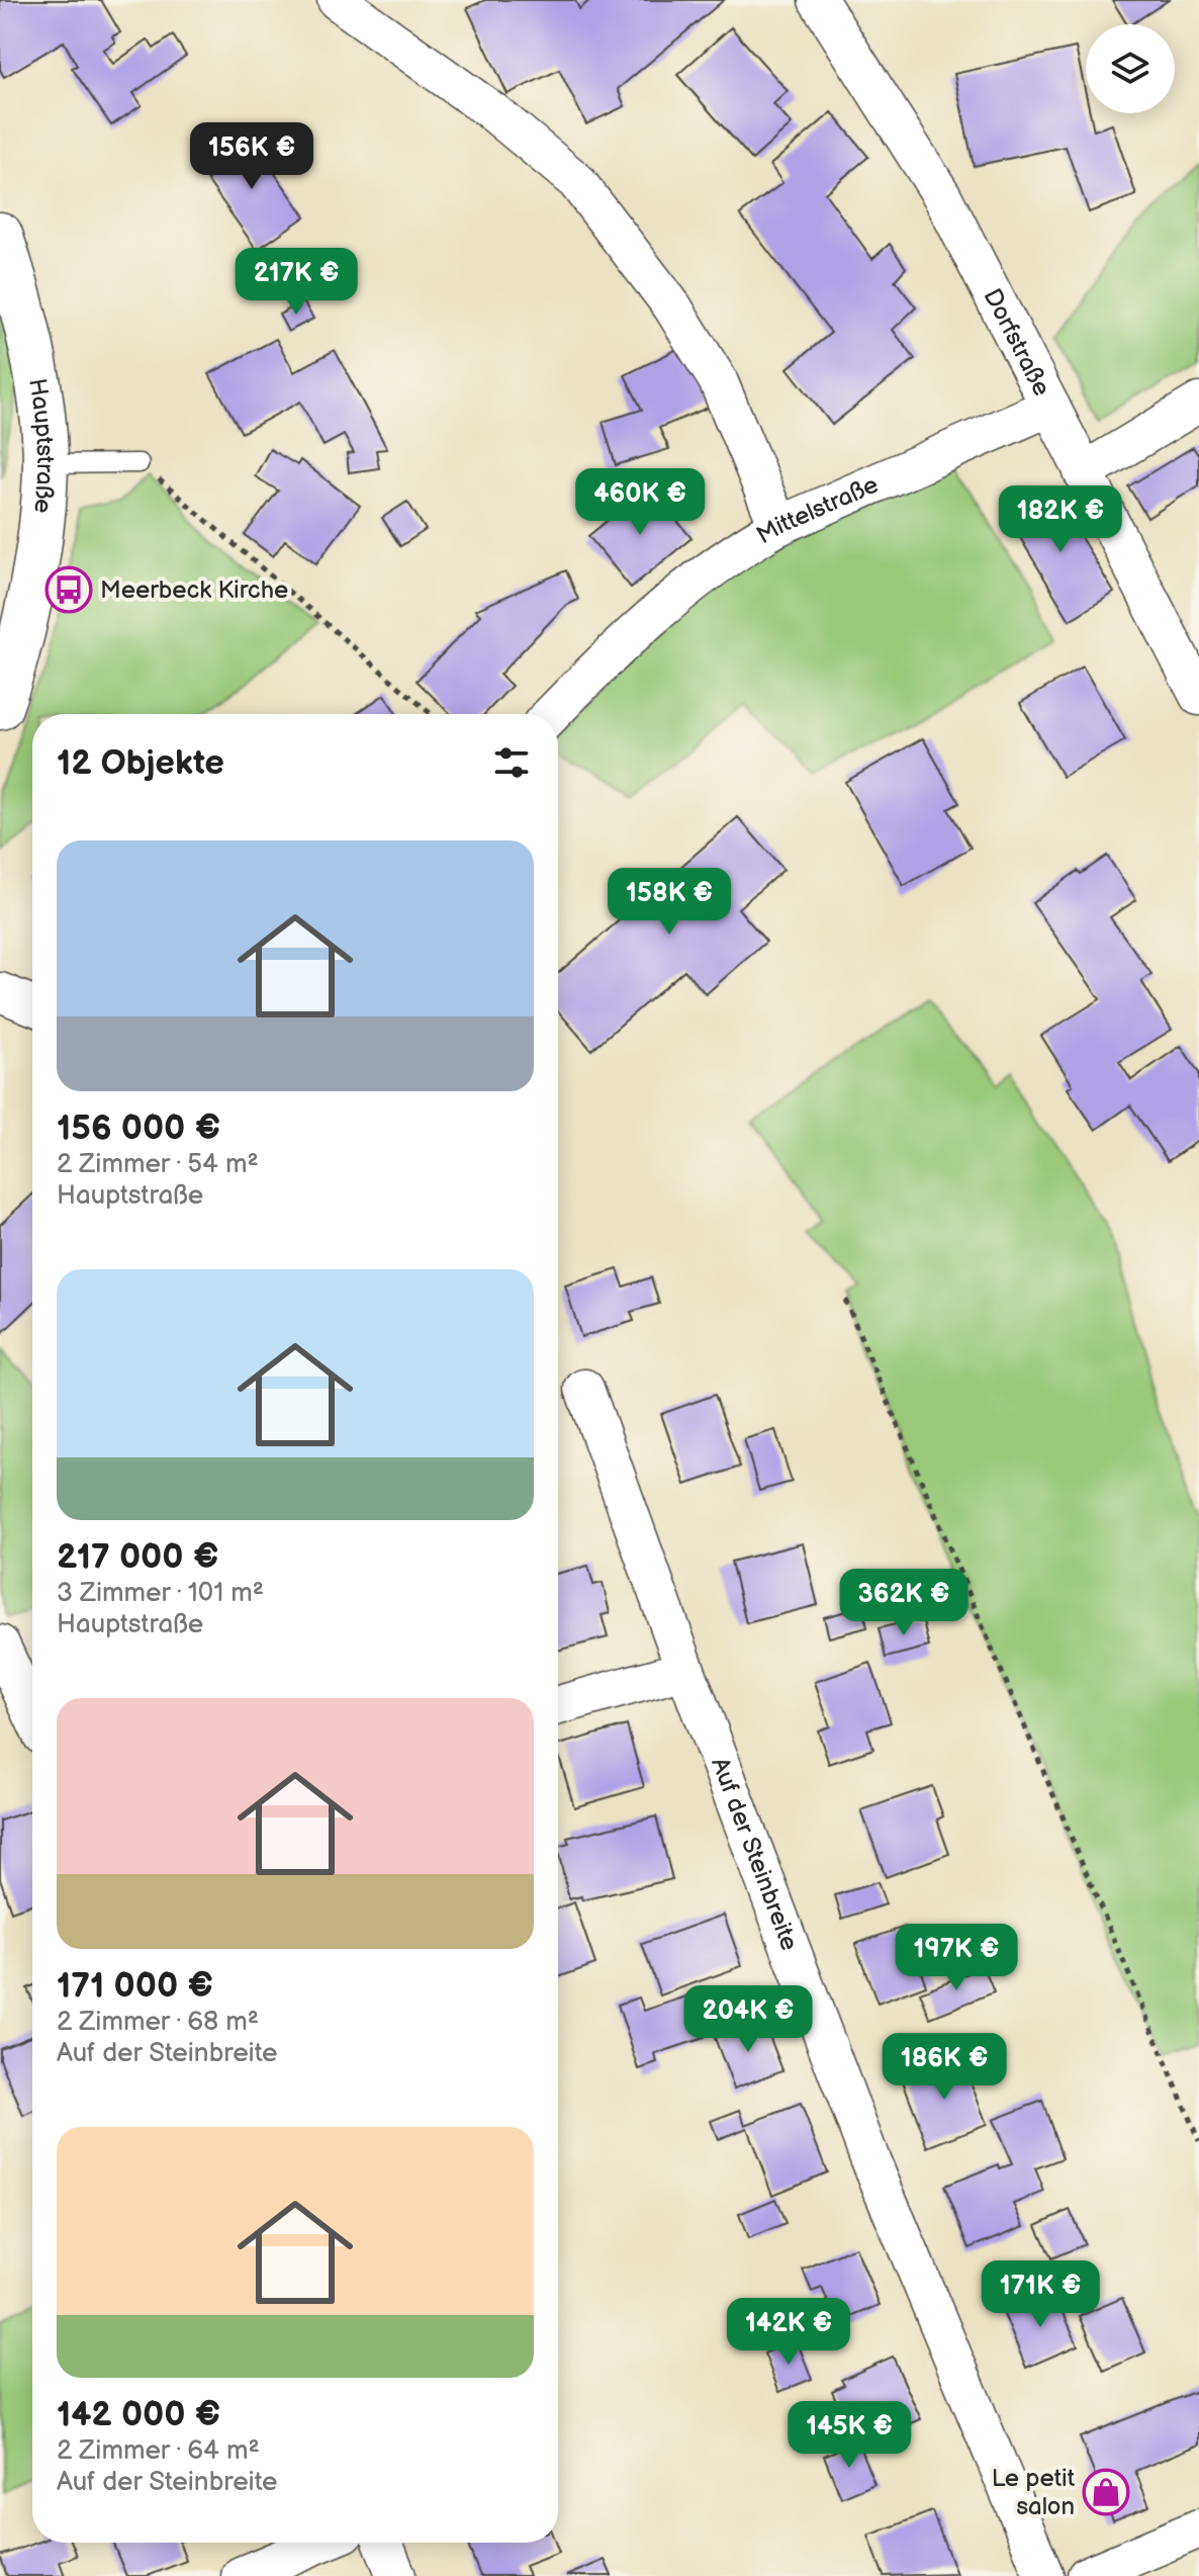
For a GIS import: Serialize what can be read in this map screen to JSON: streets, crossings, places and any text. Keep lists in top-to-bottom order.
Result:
{
  "streets": {
    "street": [
      "Dorfstraße",
      "Hauptstraße",
      "Mittelstraße",
      "Auf der Steinbreite"
    ]
  },
  "crossings": [
    ["Dorfstraße", "Mittelstraße"]
  ],
  "places": {
    "bus stop": ["Meerbeck Kirche"],
    "shop": ["Le petit salon"]
  },
  "page": {
    "price": [
      "156K €",
      "217K €",
      "460K €",
      "182K €",
      "158K €",
      "362K €",
      "197K €",
      "204K €",
      "186K €",
      "171K €",
      "142K €",
      "145K €"
    ],
    "heading": "12 Objekte",
    "list": [
      {
        "name": "156 000 €",
        "note": "2 Zimmer · 54 m² · Hauptstraße"
      },
      {
        "name": "217 000 €",
        "note": "3 Zimmer · 101 m² · Hauptstraße"
      },
      {
        "name": "171 000 €",
        "note": "2 Zimmer · 68 m² · Auf der Steinbreite"
      },
      {
        "name": "142 000 €",
        "note": "2 Zimmer · 64 m² · Auf der Steinbreite"
      }
    ]
  }
}
